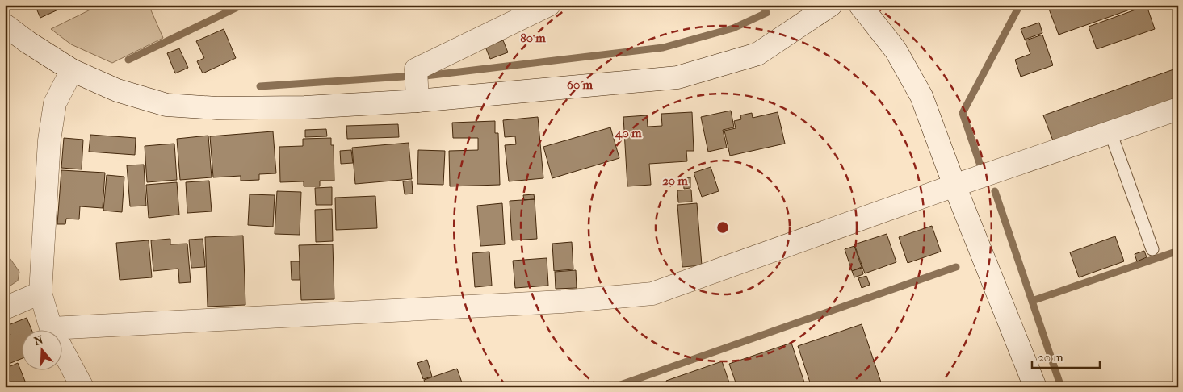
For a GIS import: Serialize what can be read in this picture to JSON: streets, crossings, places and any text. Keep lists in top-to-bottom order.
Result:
{
  "scale_bar": "20 m",
  "north": "top",
  "rings": [
    "80 m",
    "60 m",
    "40 m",
    "20 m"
  ]
}
